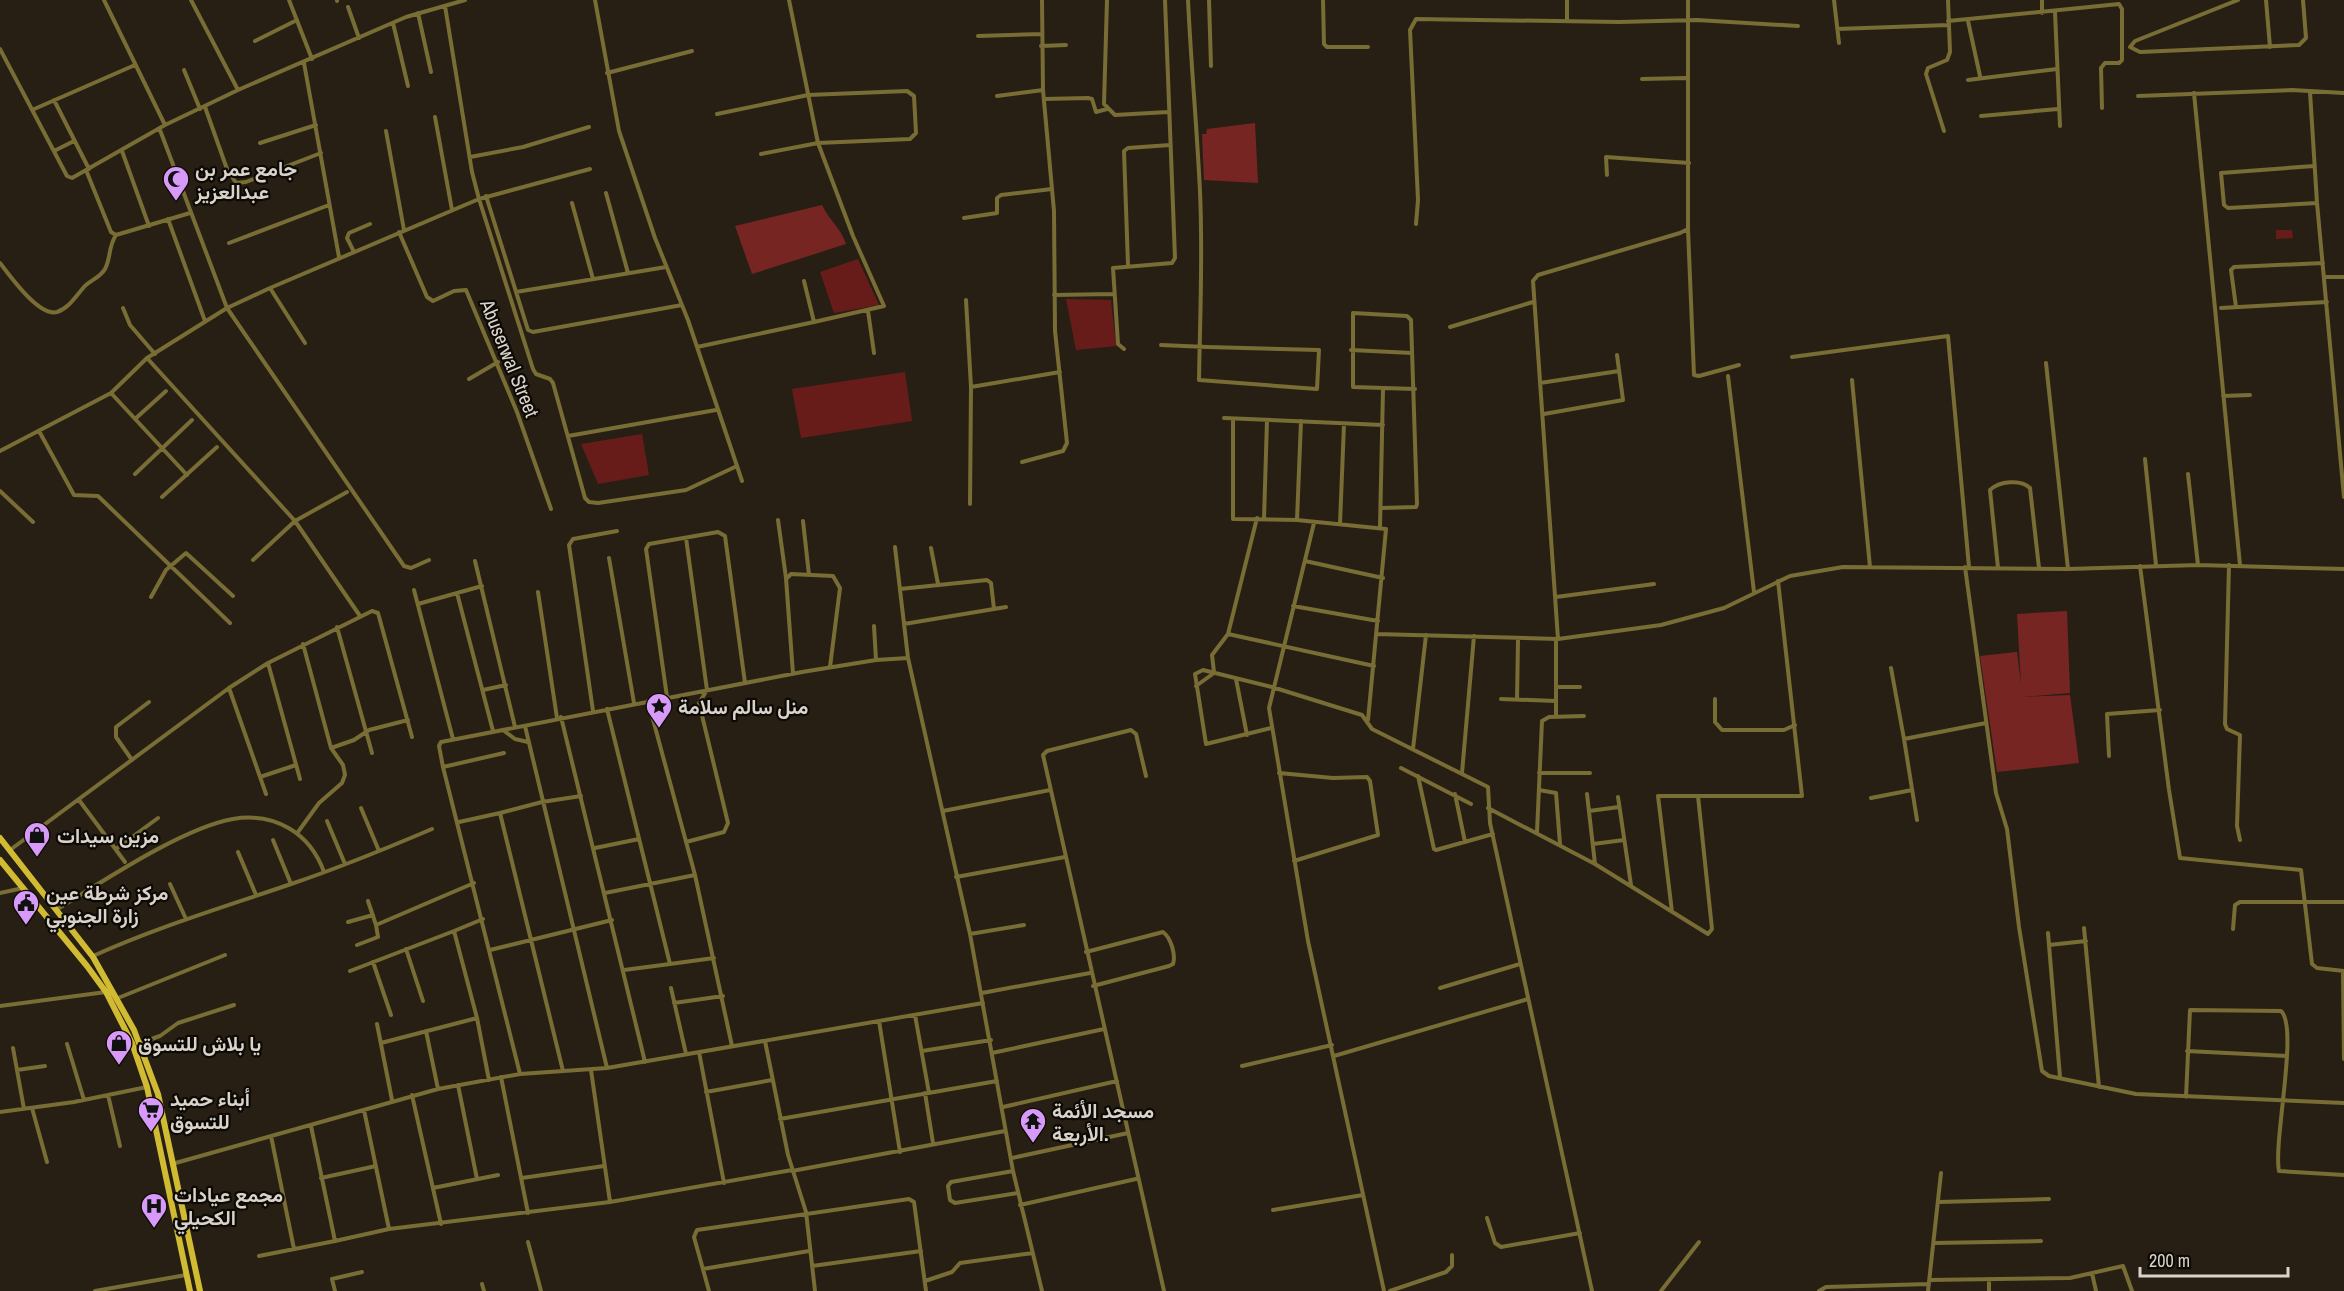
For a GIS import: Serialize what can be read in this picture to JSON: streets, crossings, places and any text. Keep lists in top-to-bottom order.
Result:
{
  "streets": {
    "street": ["Abuserwal Street"]
  },
  "places": {
    "mosque": ["جامع عمر بن عبدالعزيز"],
    "place": ["منل سالم سلامة"],
    "shop": ["مزين سيدات", "يا بلاش للتسوق"],
    "public building": ["مركز شرطة عين زارة الجنوبي"],
    "supermarket": ["أبناء حميد للتسوق"],
    "temple": ["مسجد الأئمة الأربعة."],
    "hospital": ["مجمع عيادات الكحيلي"]
  },
  "scale_bar": "200 m"
}
